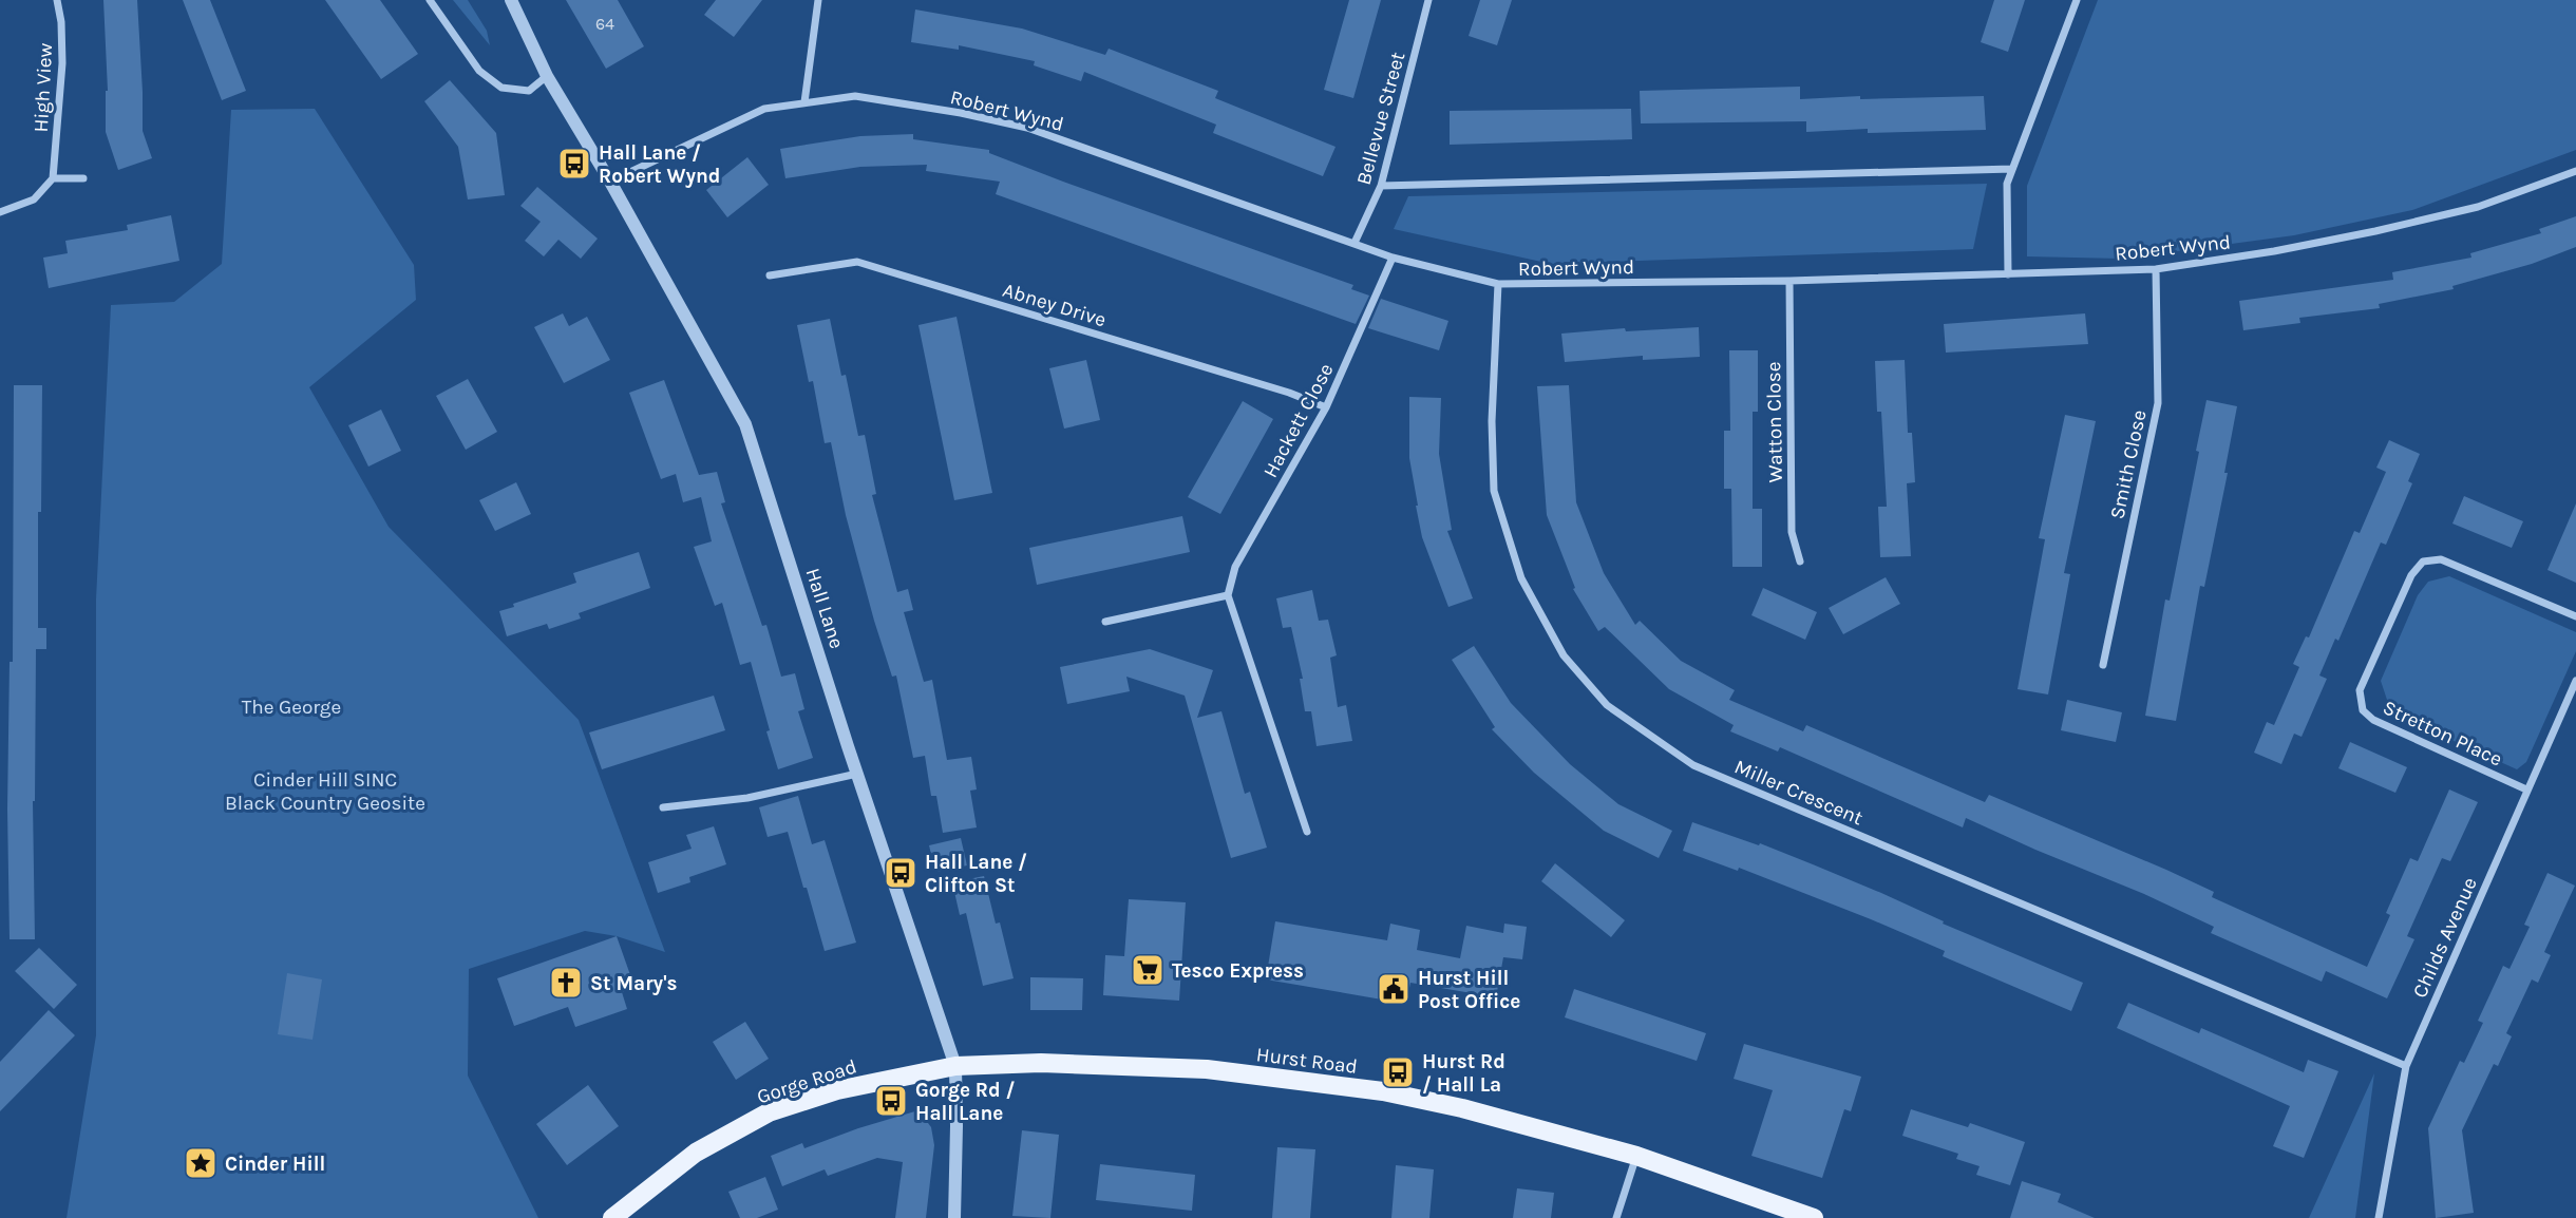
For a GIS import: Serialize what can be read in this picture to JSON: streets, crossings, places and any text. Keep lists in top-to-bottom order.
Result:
{
  "streets": {
    "main road": ["Hurst Road", "Gorge Road"],
    "street": [
      "High View",
      "Robert Wynd",
      "Bellevue Street",
      "Abney Drive",
      "Hackett Close",
      "Watton Close",
      "Smith Close",
      "Hall Lane",
      "Stretton Place",
      "Miller Crescent",
      "Childs Avenue"
    ]
  },
  "crossings": [
    ["Robert Wynd", "Bellevue Street"],
    ["Robert Wynd", "Hackett Close"],
    ["Robert Wynd", "Watton Close"],
    ["Robert Wynd", "Smith Close"],
    ["Robert Wynd", "Hall Lane"],
    ["Robert Wynd", "Miller Crescent"],
    ["Abney Drive", "Hackett Close"],
    ["Hall Lane", "Hurst Road"],
    ["Hall Lane", "Gorge Road"],
    ["Stretton Place", "Childs Avenue"],
    ["Miller Crescent", "Childs Avenue"],
    ["Hurst Road", "Gorge Road"]
  ],
  "parks": ["The George", "Cinder Hill SINC Black Country Geosite"],
  "places": {
    "bus stop": [
      "Hall Lane / Robert Wynd",
      "Hall Lane / Clifton St",
      "Hurst Rd / Hall La",
      "Gorge Rd / Hall Lane"
    ],
    "supermarket": ["Tesco Express"],
    "church": ["St Mary's"],
    "public building": ["Hurst Hill Post Office"],
    "place": ["Cinder Hill"]
  },
  "house_numbers": ["64"]
}
